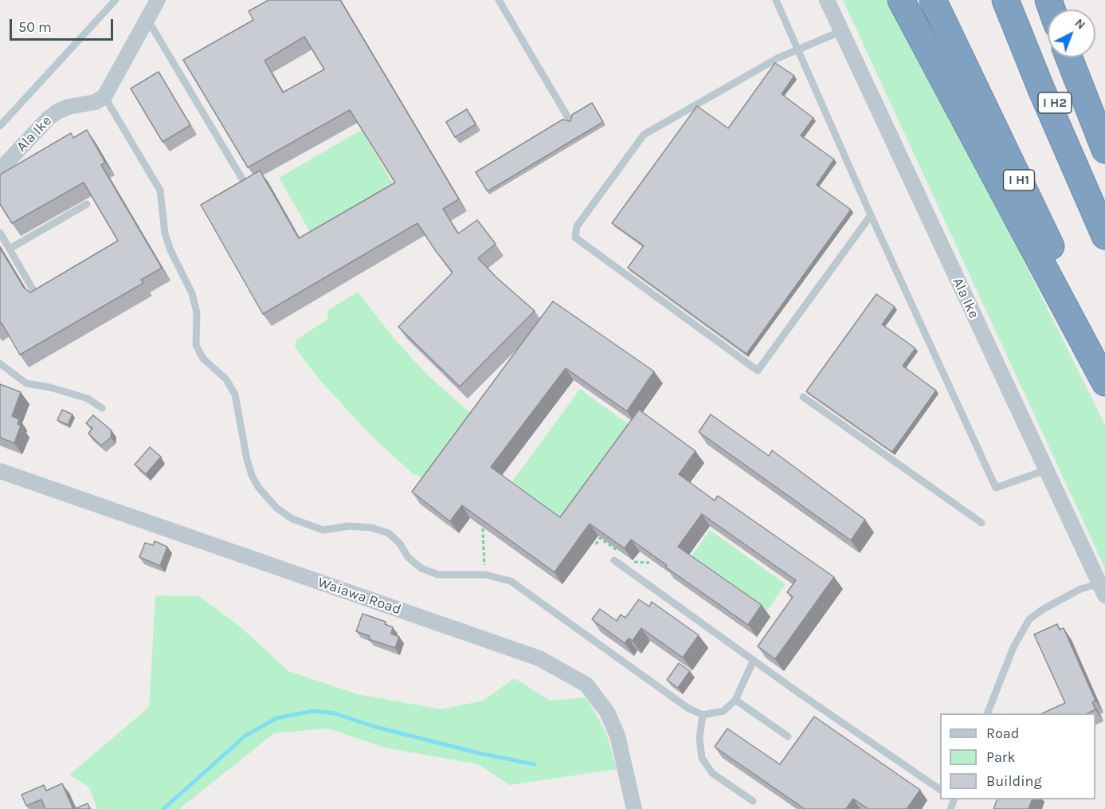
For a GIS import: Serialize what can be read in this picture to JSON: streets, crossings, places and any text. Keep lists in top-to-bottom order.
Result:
{
  "streets": {
    "highway": ["I H2", "I H1"],
    "street": ["Ala Ike", "Waiawa Road"]
  },
  "legend": ["Road", "Park", "Building"],
  "scale_bar": "50 m",
  "north": "top right"
}
